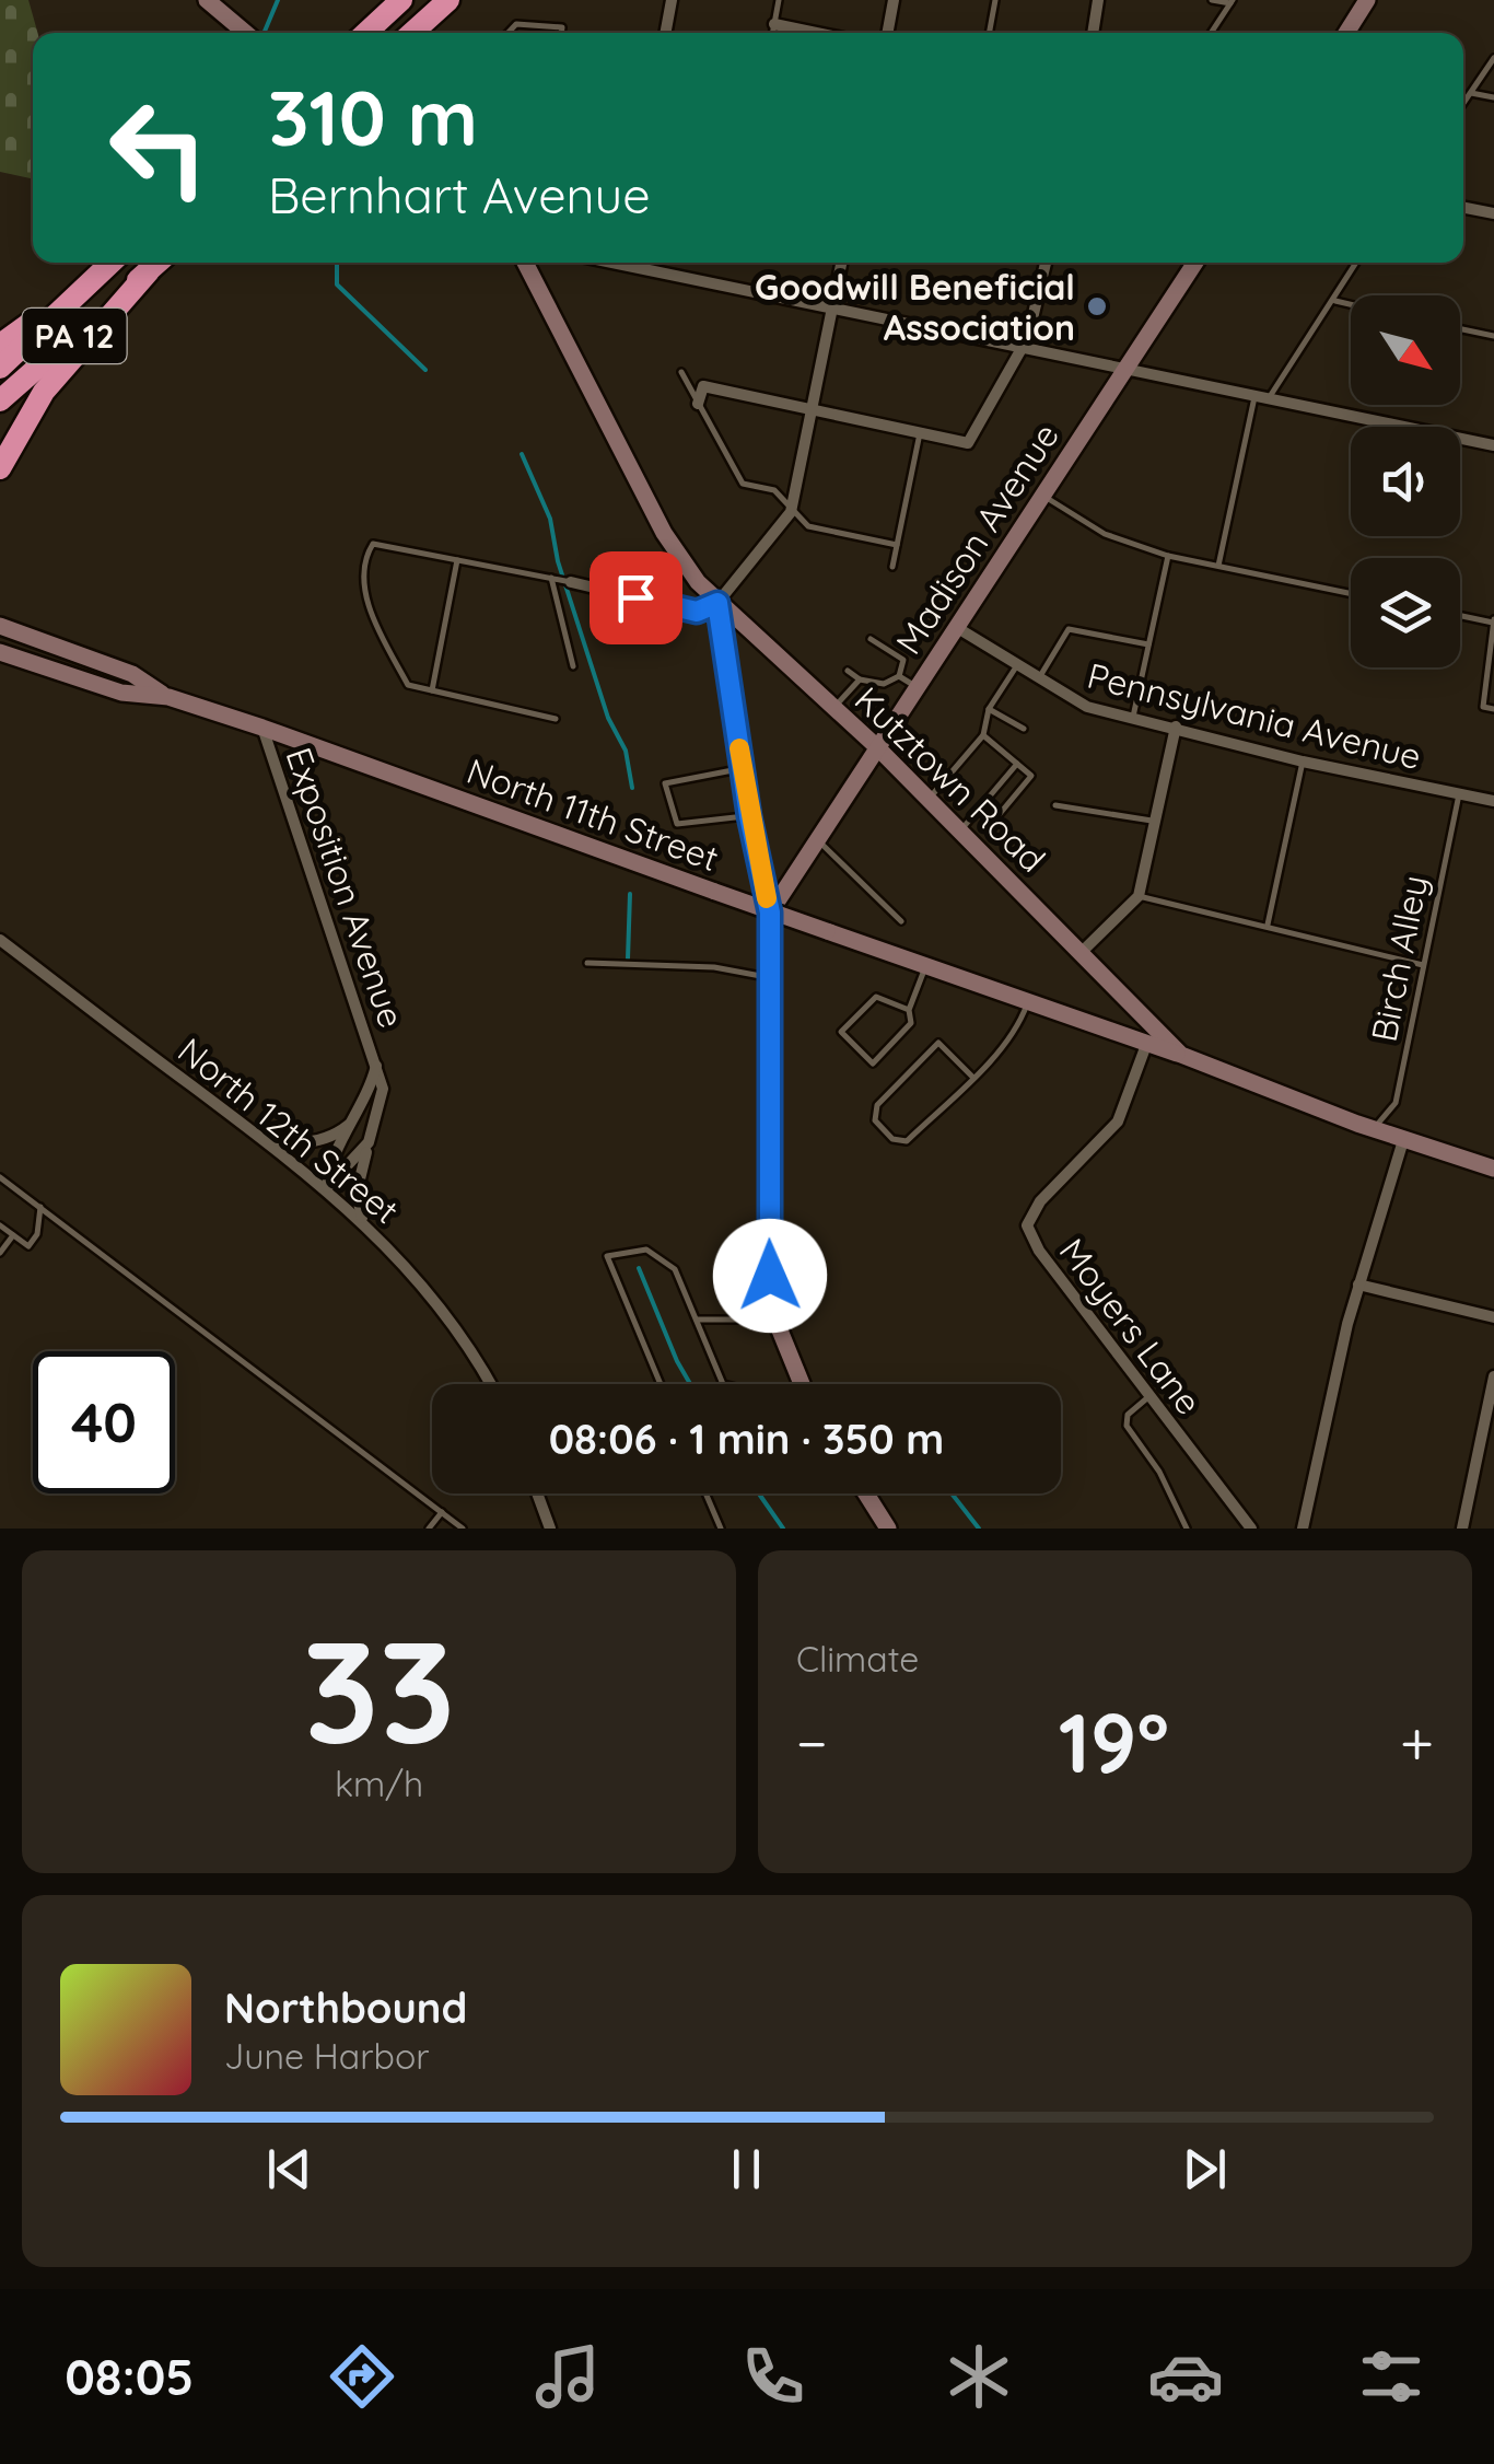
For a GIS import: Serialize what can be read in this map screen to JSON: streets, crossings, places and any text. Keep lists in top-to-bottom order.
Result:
{
  "streets": {
    "highway": ["PA 12"],
    "main road": ["Madison Avenue", "Kutztown Road", "North 11th Street"],
    "street": [
      "Pennsylvania Avenue",
      "Exposition Avenue",
      "North 12th Street",
      "Moyers Lane"
    ],
    "lane": ["Birch Alley"]
  },
  "crossings": [
    ["Madison Avenue", "Pennsylvania Avenue"],
    ["Madison Avenue", "Kutztown Road"],
    ["Pennsylvania Avenue", "Birch Alley"],
    ["Kutztown Road", "North 11th Street"],
    ["Kutztown Road", "Birch Alley"],
    ["North 11th Street", "Exposition Avenue"],
    ["North 11th Street", "Moyers Lane"],
    ["Exposition Avenue", "North 12th Street"]
  ],
  "places": ["Goodwill Beneficial Association"],
  "north": "bottom right",
  "page": {
    "turn": ["310 m", "Bernhart Avenue"],
    "limit": "40",
    "trip": "08:06 · 1 min · 350 m",
    "tile": [
      ["33", "km/h"],
      "Climate"
    ],
    "heat": ["−", "19°", "+"],
    "song": ["Northbound", "June Harbor"],
    "tabs": "08:05"
  }
}
